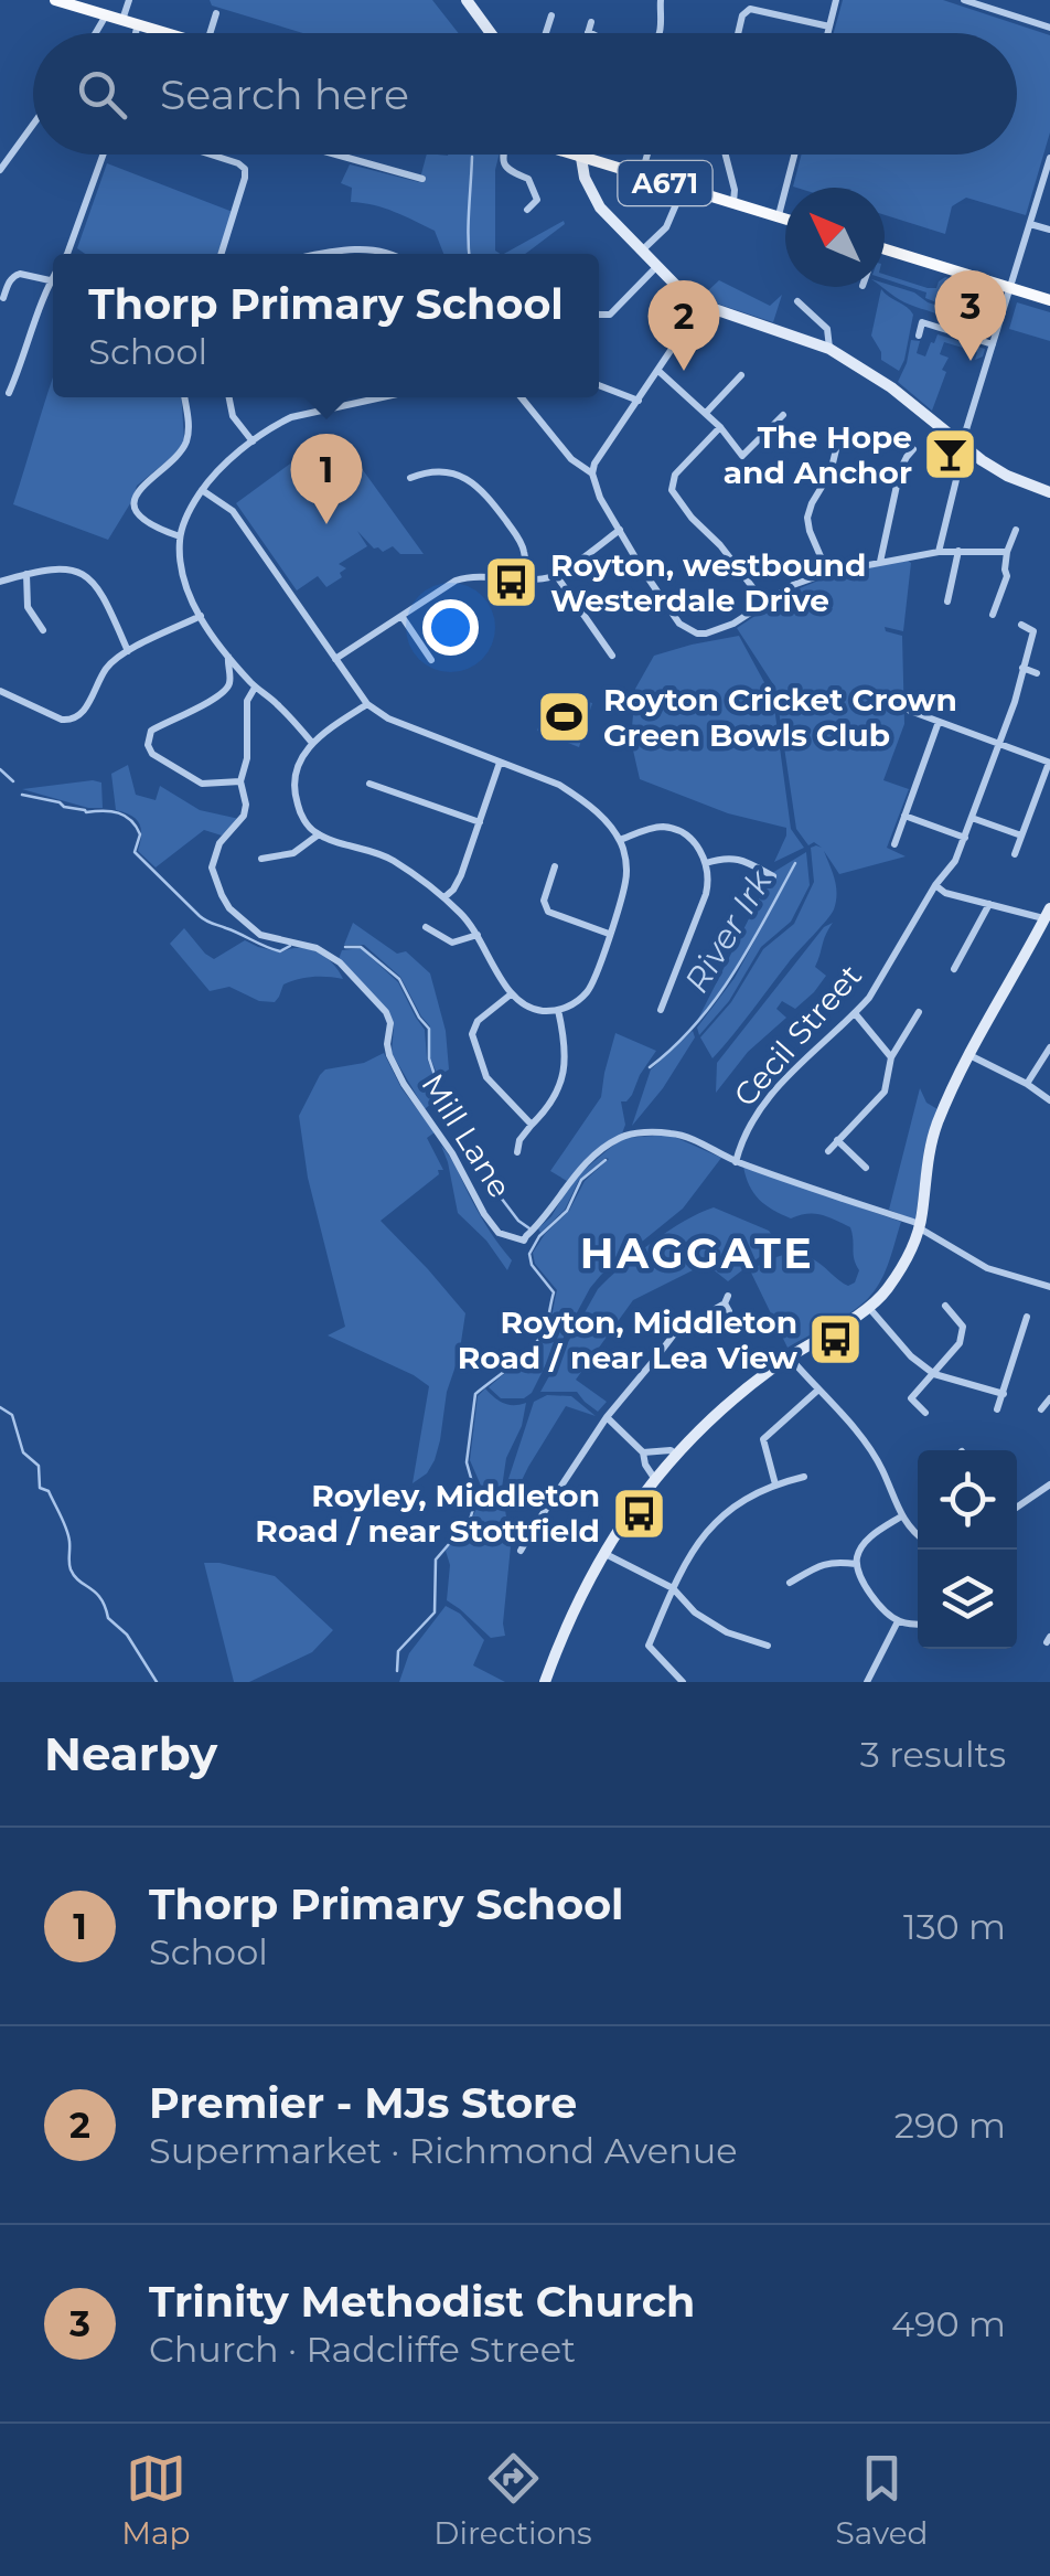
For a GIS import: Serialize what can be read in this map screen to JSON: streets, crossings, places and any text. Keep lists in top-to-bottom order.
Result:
{
  "streets": {
    "main road": ["A671"],
    "street": ["Cecil Street", "Mill Lane"]
  },
  "crossings": [
    ["Cecil Street", "Mill Lane"]
  ],
  "districts": ["HAGGATE"],
  "water": ["River Irk"],
  "places": {
    "bar": ["The Hope and Anchor"],
    "bus stop": ["Royton, westbound Westerdale Drive", "Royton, Middleton Road / near Lea View", "Royley, Middleton Road / near Stottfield"],
    "sports": ["Royton Cricket Crown Green Bowls Club"]
  },
  "north": "top left",
  "page": {
    "search": "Search here",
    "popup": ["Thorp Primary School", "School"],
    "pins": ["3", "2", "1"],
    "heading": ["Nearby", "3 results"],
    "list": [
      {
        "mark": "1",
        "name": "Thorp Primary School",
        "note": "School",
        "value": "130 m"
      },
      {
        "mark": "2",
        "name": "Premier - MJs Store",
        "note": "Supermarket · Richmond Avenue",
        "value": "290 m"
      },
      {
        "mark": "3",
        "name": "Trinity Methodist Church",
        "note": "Church · Radcliffe Street",
        "value": "490 m"
      }
    ],
    "nav": ["Map", "Directions", "Saved"]
  }
}
